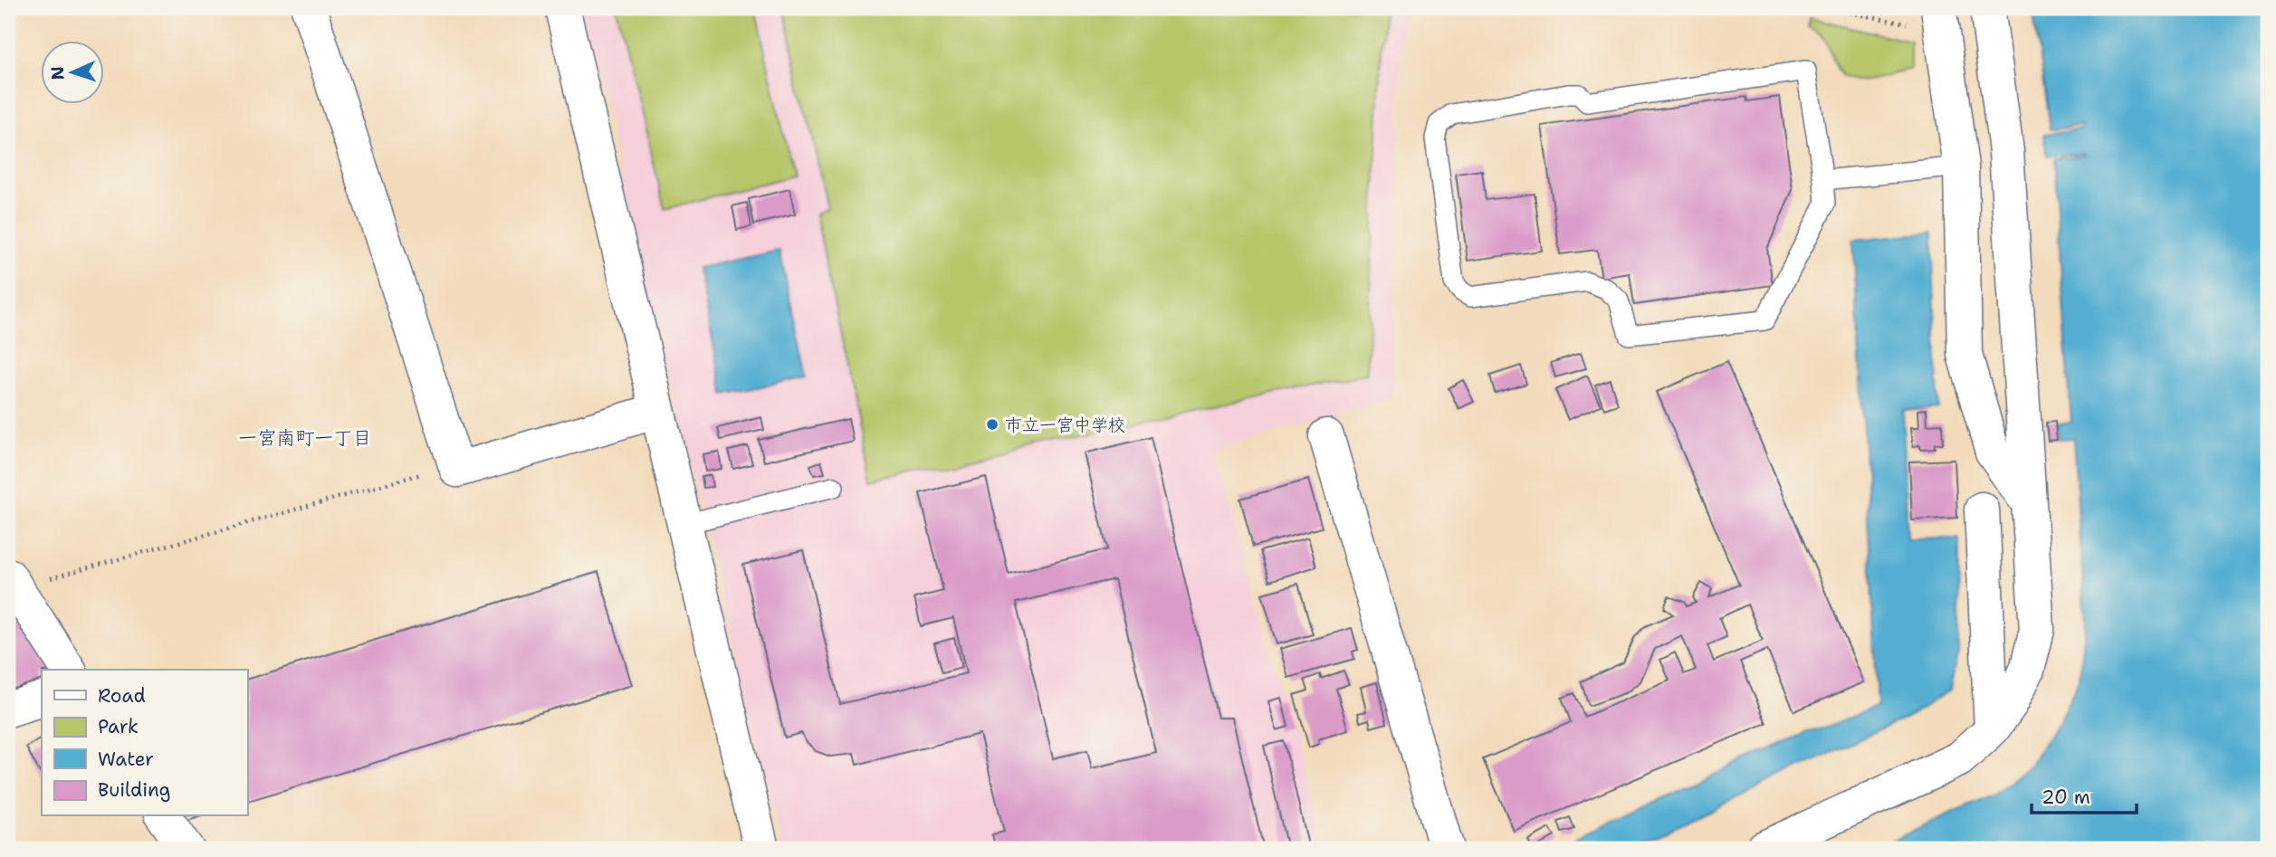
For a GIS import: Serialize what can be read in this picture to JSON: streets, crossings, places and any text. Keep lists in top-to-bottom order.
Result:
{
  "districts": ["一宮南町一丁目"],
  "places": ["市立一宮中学校"],
  "legend": [
    "Road",
    "Park",
    "Water",
    "Building"
  ],
  "scale_bar": "20 m",
  "north": "left"
}
